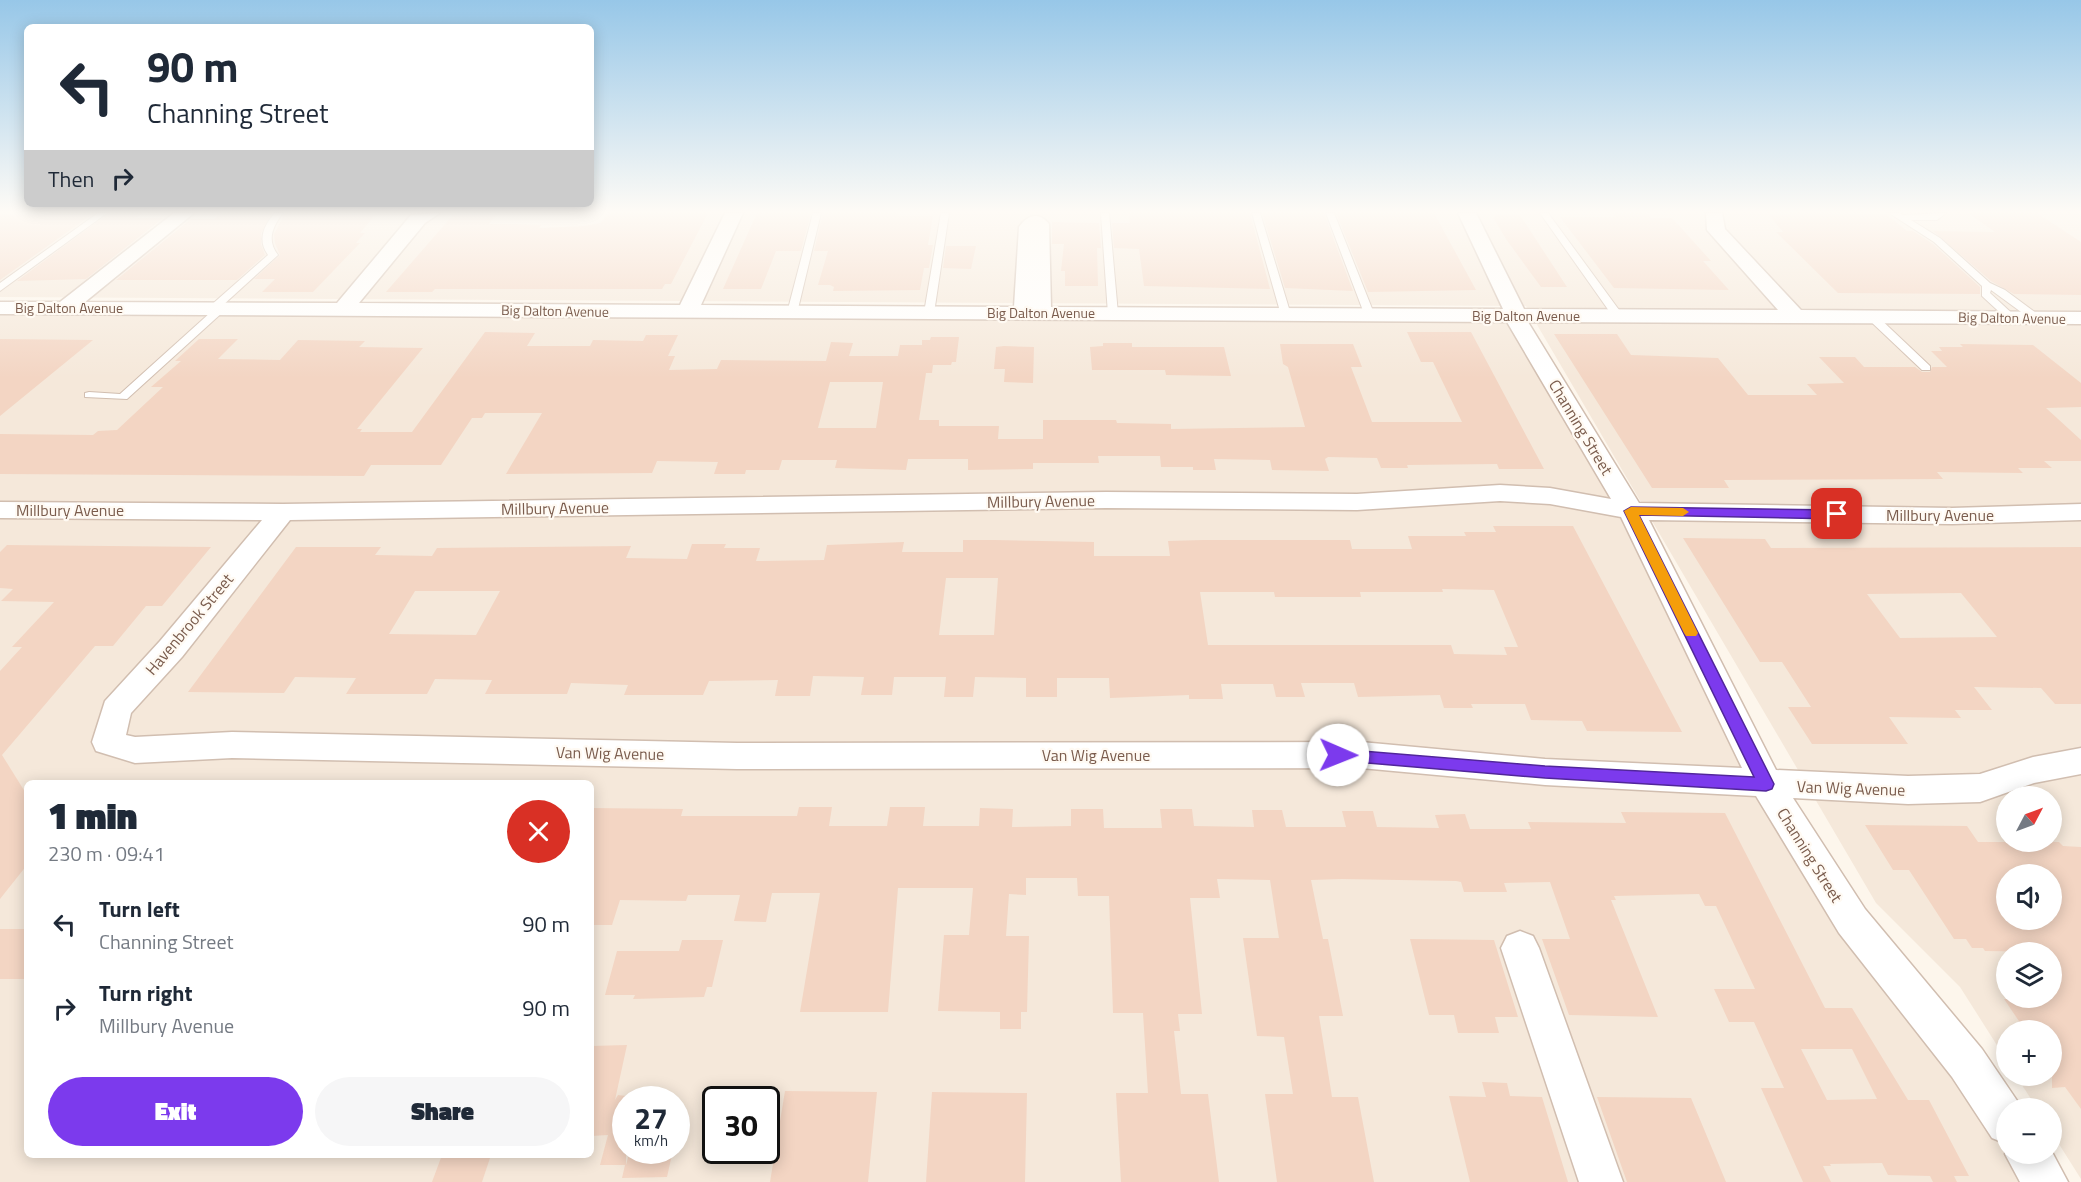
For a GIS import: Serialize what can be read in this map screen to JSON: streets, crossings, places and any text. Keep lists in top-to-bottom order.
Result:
{
  "streets": {
    "street": [
      "Big Dalton Avenue",
      "Channing Street",
      "Millbury Avenue",
      "Havenbrook Street",
      "Van Wig Avenue"
    ]
  },
  "crossings": [
    ["Big Dalton Avenue", "Channing Street"],
    ["Channing Street", "Millbury Avenue"],
    ["Channing Street", "Van Wig Avenue"],
    ["Millbury Avenue", "Havenbrook Street"],
    ["Havenbrook Street", "Van Wig Avenue"]
  ],
  "north": "top right",
  "page": {
    "turn": ["90 m", "Channing Street"],
    "then": "Then",
    "heading": ["1 min", "230 m · 09:41"],
    "map_buttons": ["+", "−"],
    "list": [
      {
        "name": "Turn left",
        "note": "Channing Street",
        "value": "90 m"
      },
      {
        "name": "Turn right",
        "note": "Millbury Avenue",
        "value": "90 m"
      }
    ],
    "buttons": ["Exit", "Share"],
    "speed": "27 km/h",
    "limit": "30"
  }
}
